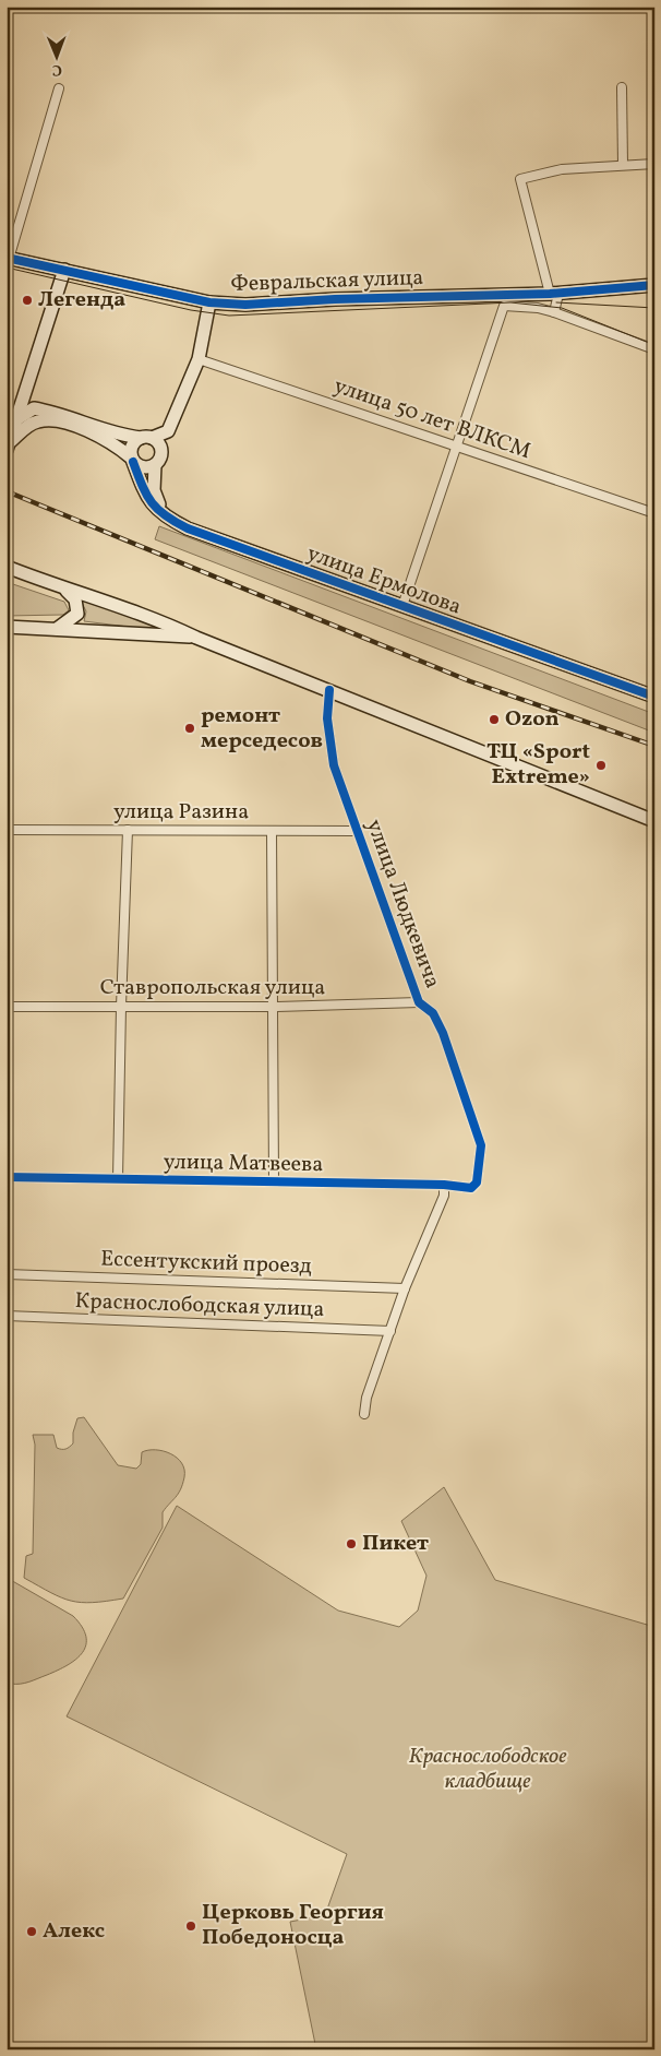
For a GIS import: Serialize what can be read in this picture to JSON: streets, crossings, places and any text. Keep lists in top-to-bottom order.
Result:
{
  "streets": {
    "street": [
      "Февральская улица",
      "улица 50 лет ВЛКСМ",
      "улица Ермолова",
      "улица Разина",
      "улица Людкевича",
      "Ставропольская улица",
      "улица Матвеева",
      "Ессентукский проезд",
      "Краснослободская улица"
    ]
  },
  "crossings": [
    ["улица Разина", "улица Людкевича"],
    ["улица Людкевича", "Ставропольская улица"],
    ["улица Людкевича", "улица Матвеева"]
  ],
  "parks": ["Краснослободское кладбище"],
  "places": [
    "Легенда",
    "Ozon",
    "ремонт мерседесов",
    "ТЦ «Sport Extreme»",
    "Пикет",
    "Церковь Георгия Победоносца",
    "Алекс"
  ],
  "north": "bottom"
}
